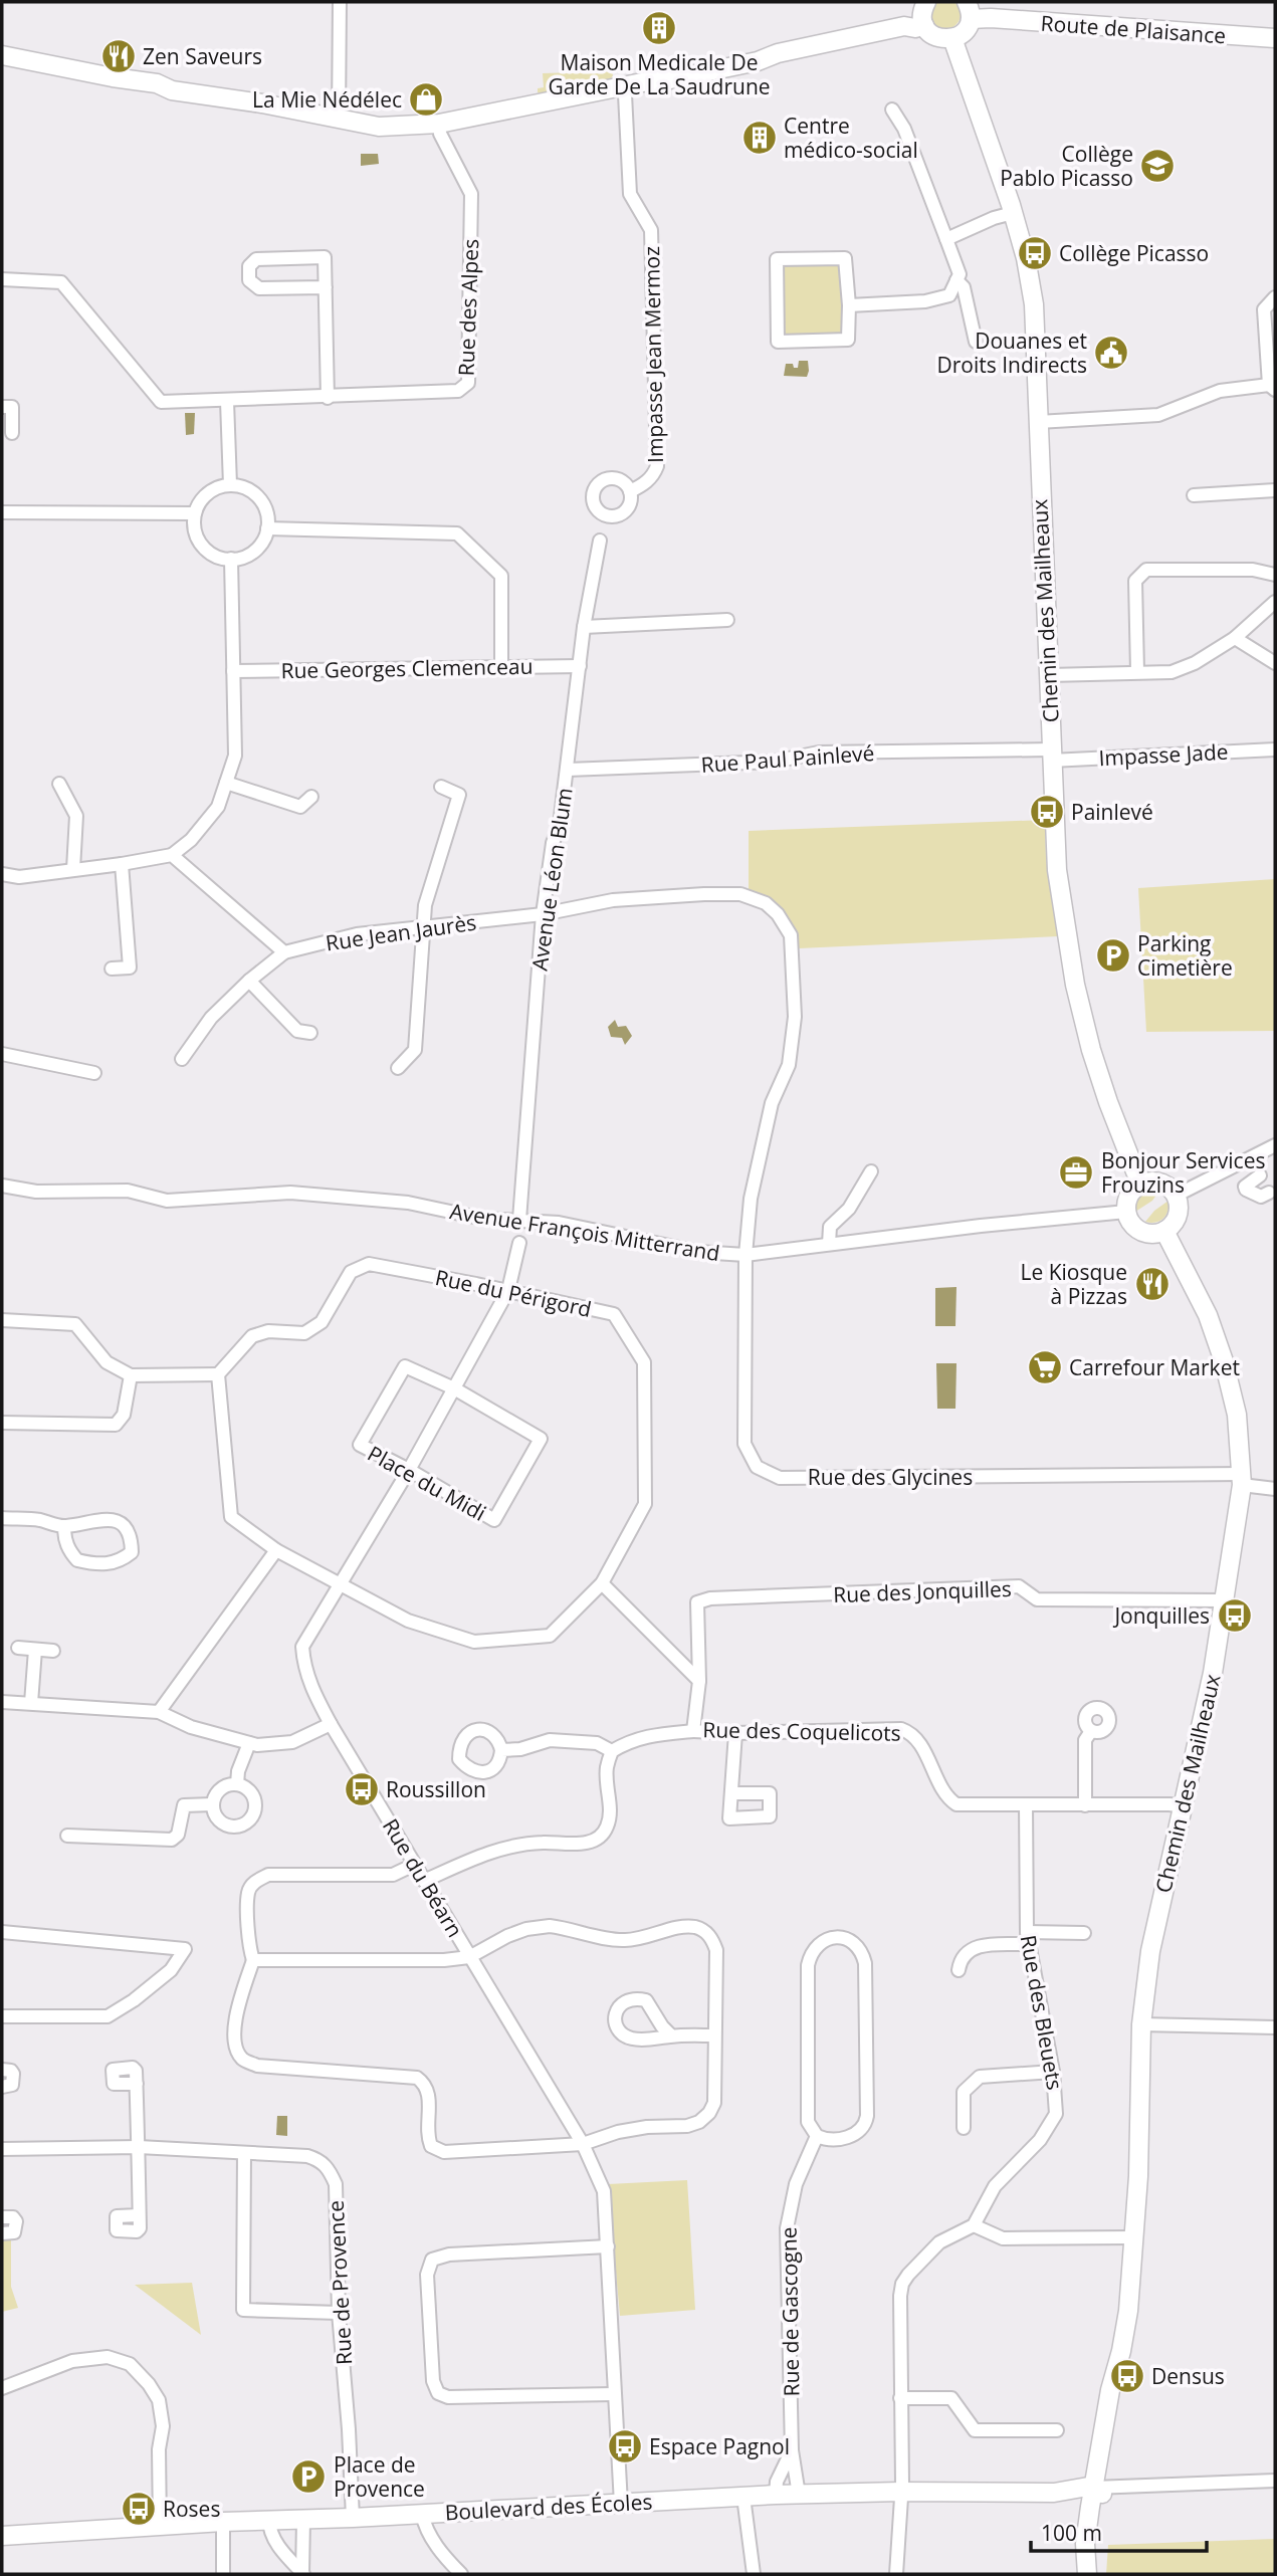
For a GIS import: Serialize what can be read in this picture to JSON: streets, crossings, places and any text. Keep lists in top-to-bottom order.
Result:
{
  "streets": {
    "street": [
      "Route de Plaisance",
      "Rue des Alpes",
      "Impasse Jean Mermoz",
      "Chemin des Mailheaux",
      "Rue Georges Clemenceau",
      "Impasse Jade",
      "Rue Paul Painlevé",
      "Avenue Léon Blum",
      "Rue Jean Jaurès",
      "Avenue François Mitterrand",
      "Rue du Périgord",
      "Rue des Glycines",
      "Place du Midi",
      "Rue des Jonquilles",
      "Rue des Coquelicots",
      "Rue du Béarn",
      "Rue des Bleuets",
      "Rue de Provence",
      "Rue de Gascogne",
      "Boulevard des Écoles"
    ]
  },
  "crossings": [
    ["Chemin des Mailheaux", "Impasse Jade"],
    ["Chemin des Mailheaux", "Rue Paul Painlevé"],
    ["Chemin des Mailheaux", "Avenue François Mitterrand"],
    ["Chemin des Mailheaux", "Rue des Glycines"],
    ["Chemin des Mailheaux", "Rue des Jonquilles"],
    ["Chemin des Mailheaux", "Rue des Coquelicots"],
    ["Chemin des Mailheaux", "Boulevard des Écoles"],
    ["Rue Georges Clemenceau", "Avenue Léon Blum"],
    ["Impasse Jade", "Rue Paul Painlevé"],
    ["Rue Paul Painlevé", "Avenue Léon Blum"],
    ["Avenue Léon Blum", "Rue Jean Jaurès"],
    ["Avenue Léon Blum", "Avenue François Mitterrand"],
    ["Rue Jean Jaurès", "Avenue François Mitterrand"],
    ["Rue Jean Jaurès", "Rue des Glycines"],
    ["Avenue François Mitterrand", "Rue des Glycines"],
    ["Rue du Périgord", "Rue du Béarn"],
    ["Place du Midi", "Rue du Béarn"],
    ["Rue des Jonquilles", "Rue des Coquelicots"],
    ["Rue des Coquelicots", "Rue des Bleuets"],
    ["Rue du Béarn", "Boulevard des Écoles"],
    ["Rue de Provence", "Boulevard des Écoles"],
    ["Rue de Gascogne", "Boulevard des Écoles"]
  ],
  "places": {
    "building": ["Maison Medicale De Garde De La Saudrune", "Centre médico-social"],
    "restaurant": ["Zen Saveurs", "Le Kiosque à Pizzas"],
    "shop": ["La Mie Nédélec"],
    "school or university": ["Collège Pablo Picasso"],
    "bus stop": [
      "Collège Picasso",
      "Painlevé",
      "Jonquilles",
      "Roussillon",
      "Densus",
      "Espace Pagnol",
      "Roses"
    ],
    "public building": ["Douanes et Droits Indirects"],
    "parking": ["Parking Cimetière", "Place de Provence"],
    "office": ["Bonjour Services Frouzins"],
    "supermarket": ["Carrefour Market"]
  },
  "scale_bar": "100 m"
}
